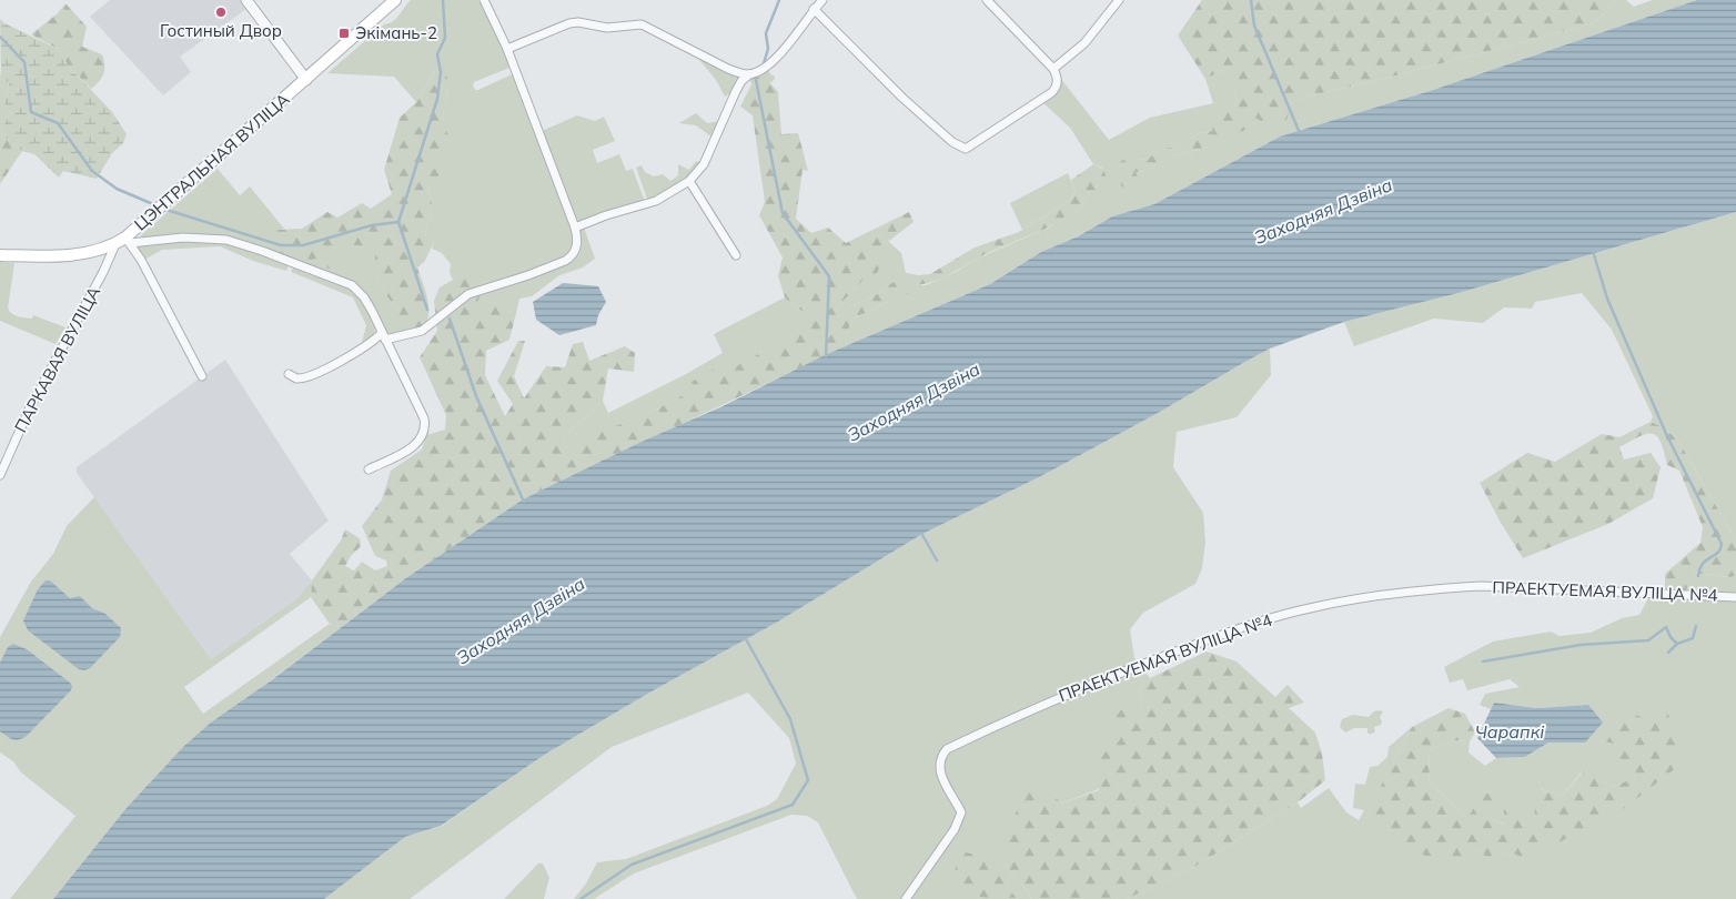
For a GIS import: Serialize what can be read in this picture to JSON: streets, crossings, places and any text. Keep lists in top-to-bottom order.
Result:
{
  "streets": {
    "main road": ["ЦЭНТРАЛЬНАЯ ВУЛІЦА"],
    "street": ["ПАРКАВАЯ ВУЛІЦА", "ПРАЕКТУЕМАЯ ВУЛІЦА №4"]
  },
  "crossings": [
    ["ЦЭНТРАЛЬНАЯ ВУЛІЦА", "ПАРКАВАЯ ВУЛІЦА"]
  ],
  "water": ["Заходняя Дзвіна", "Чарапкі"],
  "places": {
    "other": ["Гостиный Двор"],
    "transit": ["Экімань-2"]
  }
}
